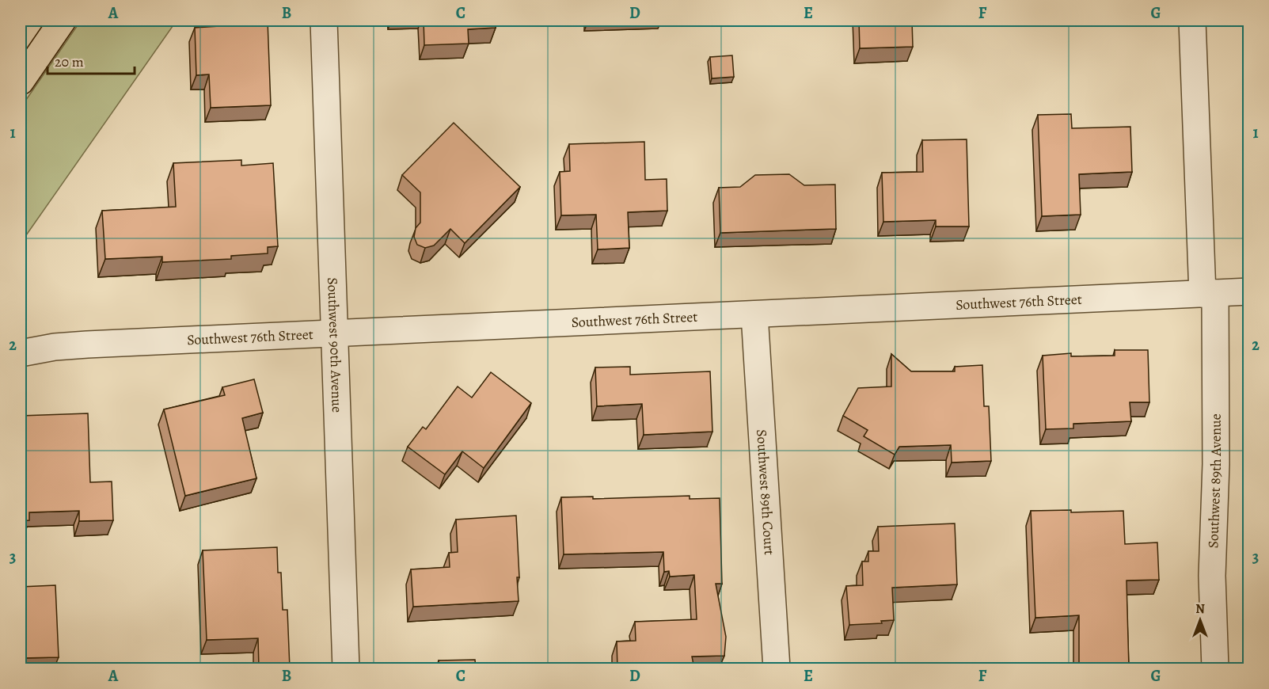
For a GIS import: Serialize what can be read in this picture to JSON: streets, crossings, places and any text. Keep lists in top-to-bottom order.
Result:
{
  "streets": {
    "street": [
      "Southwest 76th Street",
      "Southwest 90th Avenue",
      "Southwest 89th Avenue",
      "Southwest 89th Court"
    ]
  },
  "crossings": [
    ["Southwest 76th Street", "Southwest 90th Avenue"],
    ["Southwest 76th Street", "Southwest 89th Avenue"],
    ["Southwest 76th Street", "Southwest 89th Court"]
  ],
  "scale_bar": "20 m",
  "north": "top",
  "grid": {
    "columns": [
      "A",
      "B",
      "C",
      "D",
      "E",
      "F",
      "G"
    ],
    "rows": ["1", "2", "3"]
  }
}
